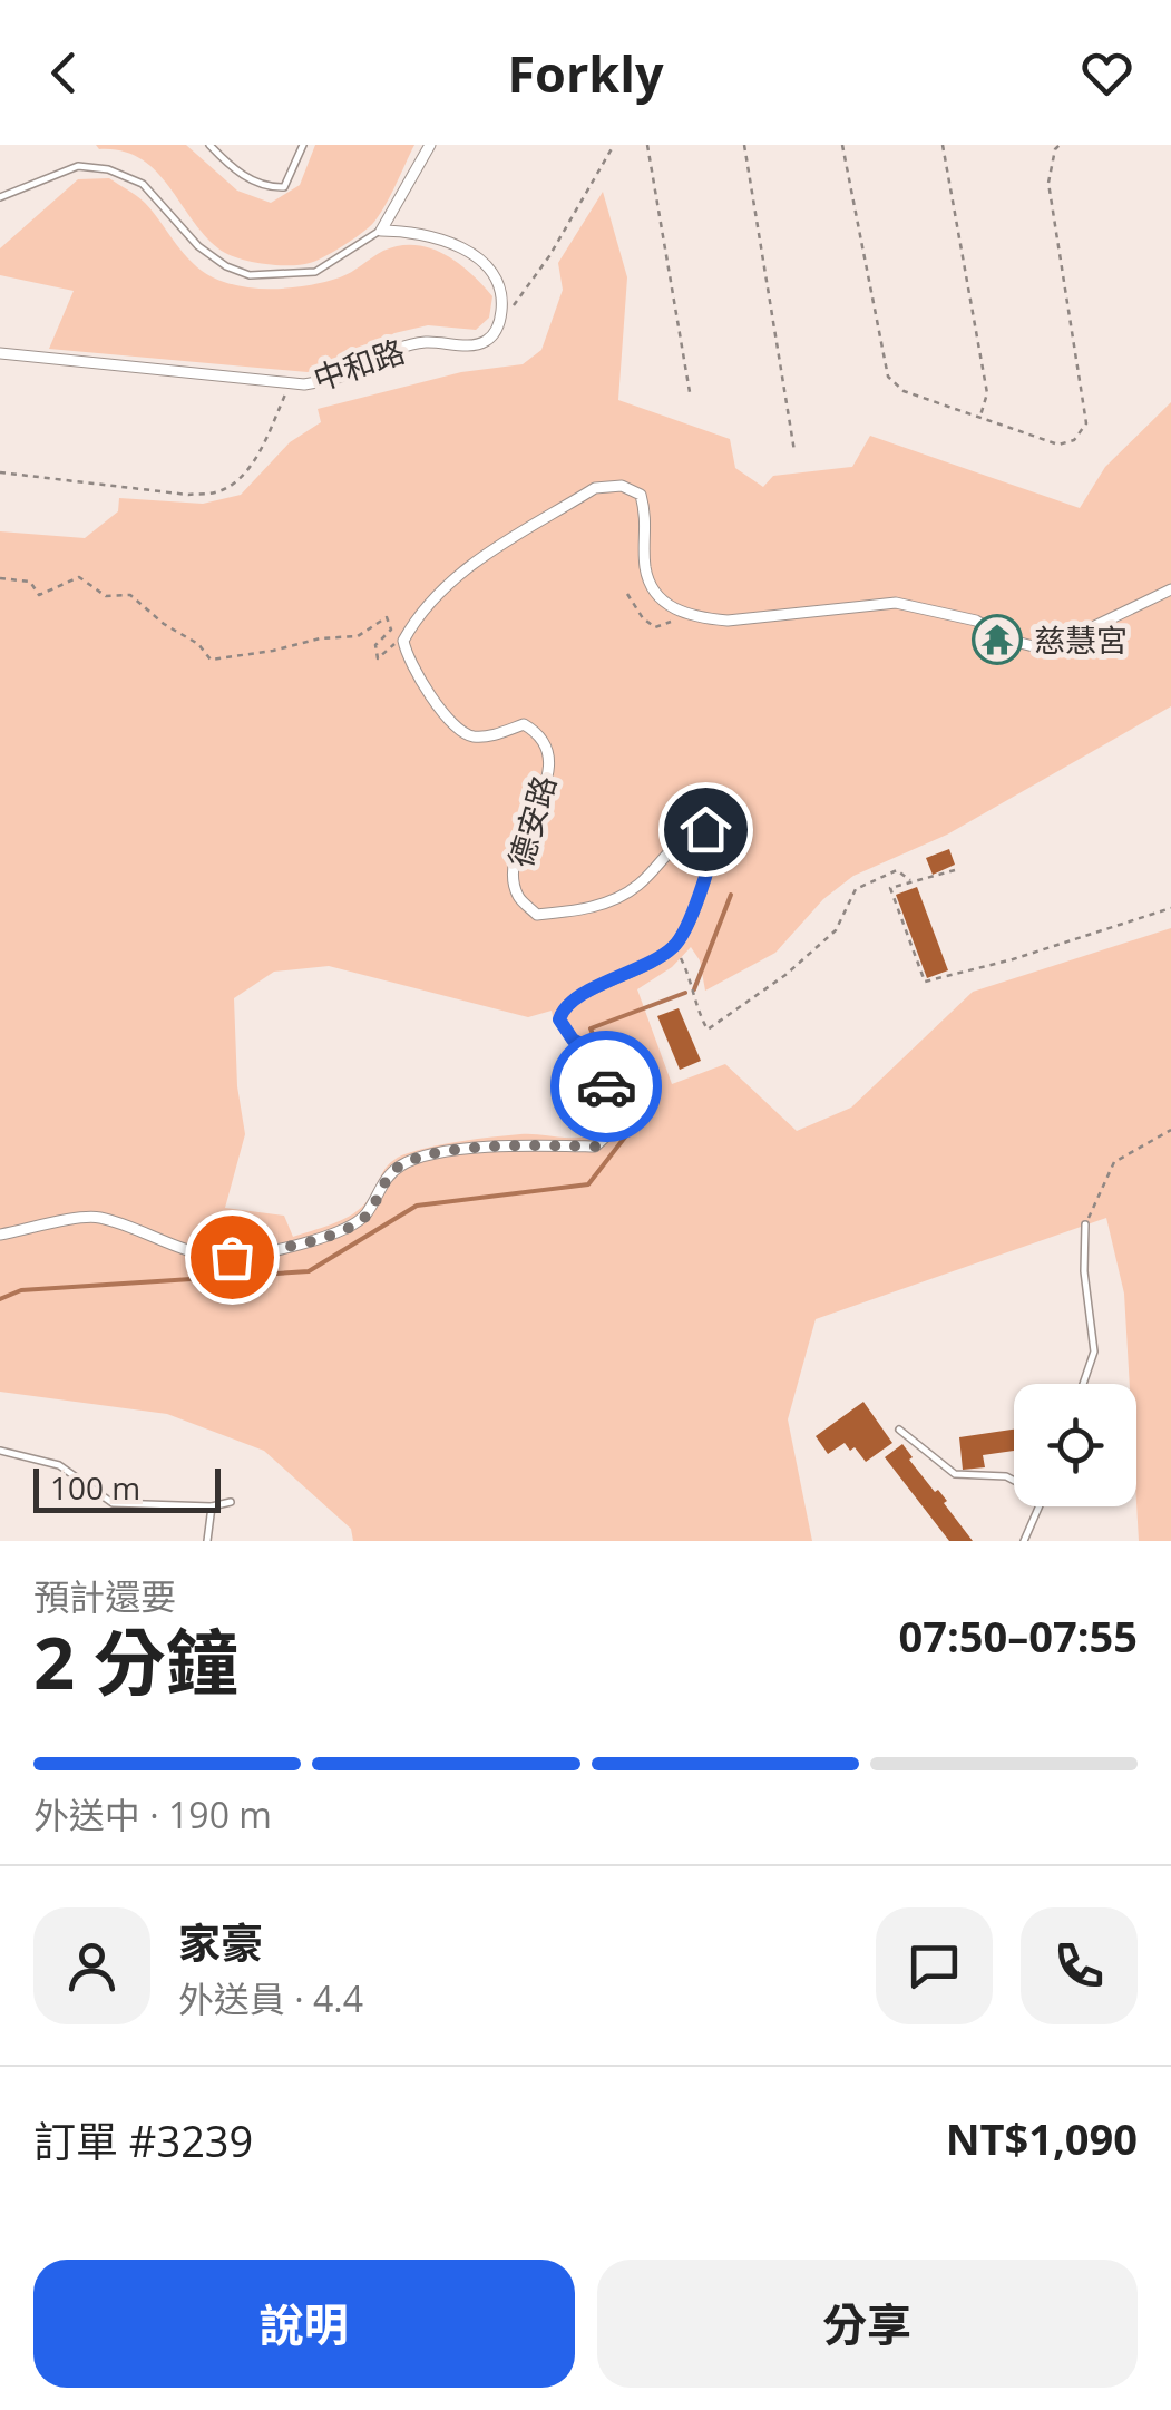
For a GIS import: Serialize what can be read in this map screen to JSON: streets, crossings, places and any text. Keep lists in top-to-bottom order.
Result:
{
  "streets": {
    "street": ["中和路", "德安路"]
  },
  "places": {
    "temple": ["慈慧宮"]
  },
  "scale_bar": "100 m",
  "page": {
    "header": "Forkly",
    "scale": "100 m",
    "heading": ["2 分鐘", "預計還要", "07:50–07:55"],
    "panel": [
      "家豪",
      "外送員 · 4.4",
      "訂單 #3239",
      "NT$1,090"
    ],
    "bar": "外送中 · 190 m",
    "buttons": ["說明", "分享"]
  }
}
